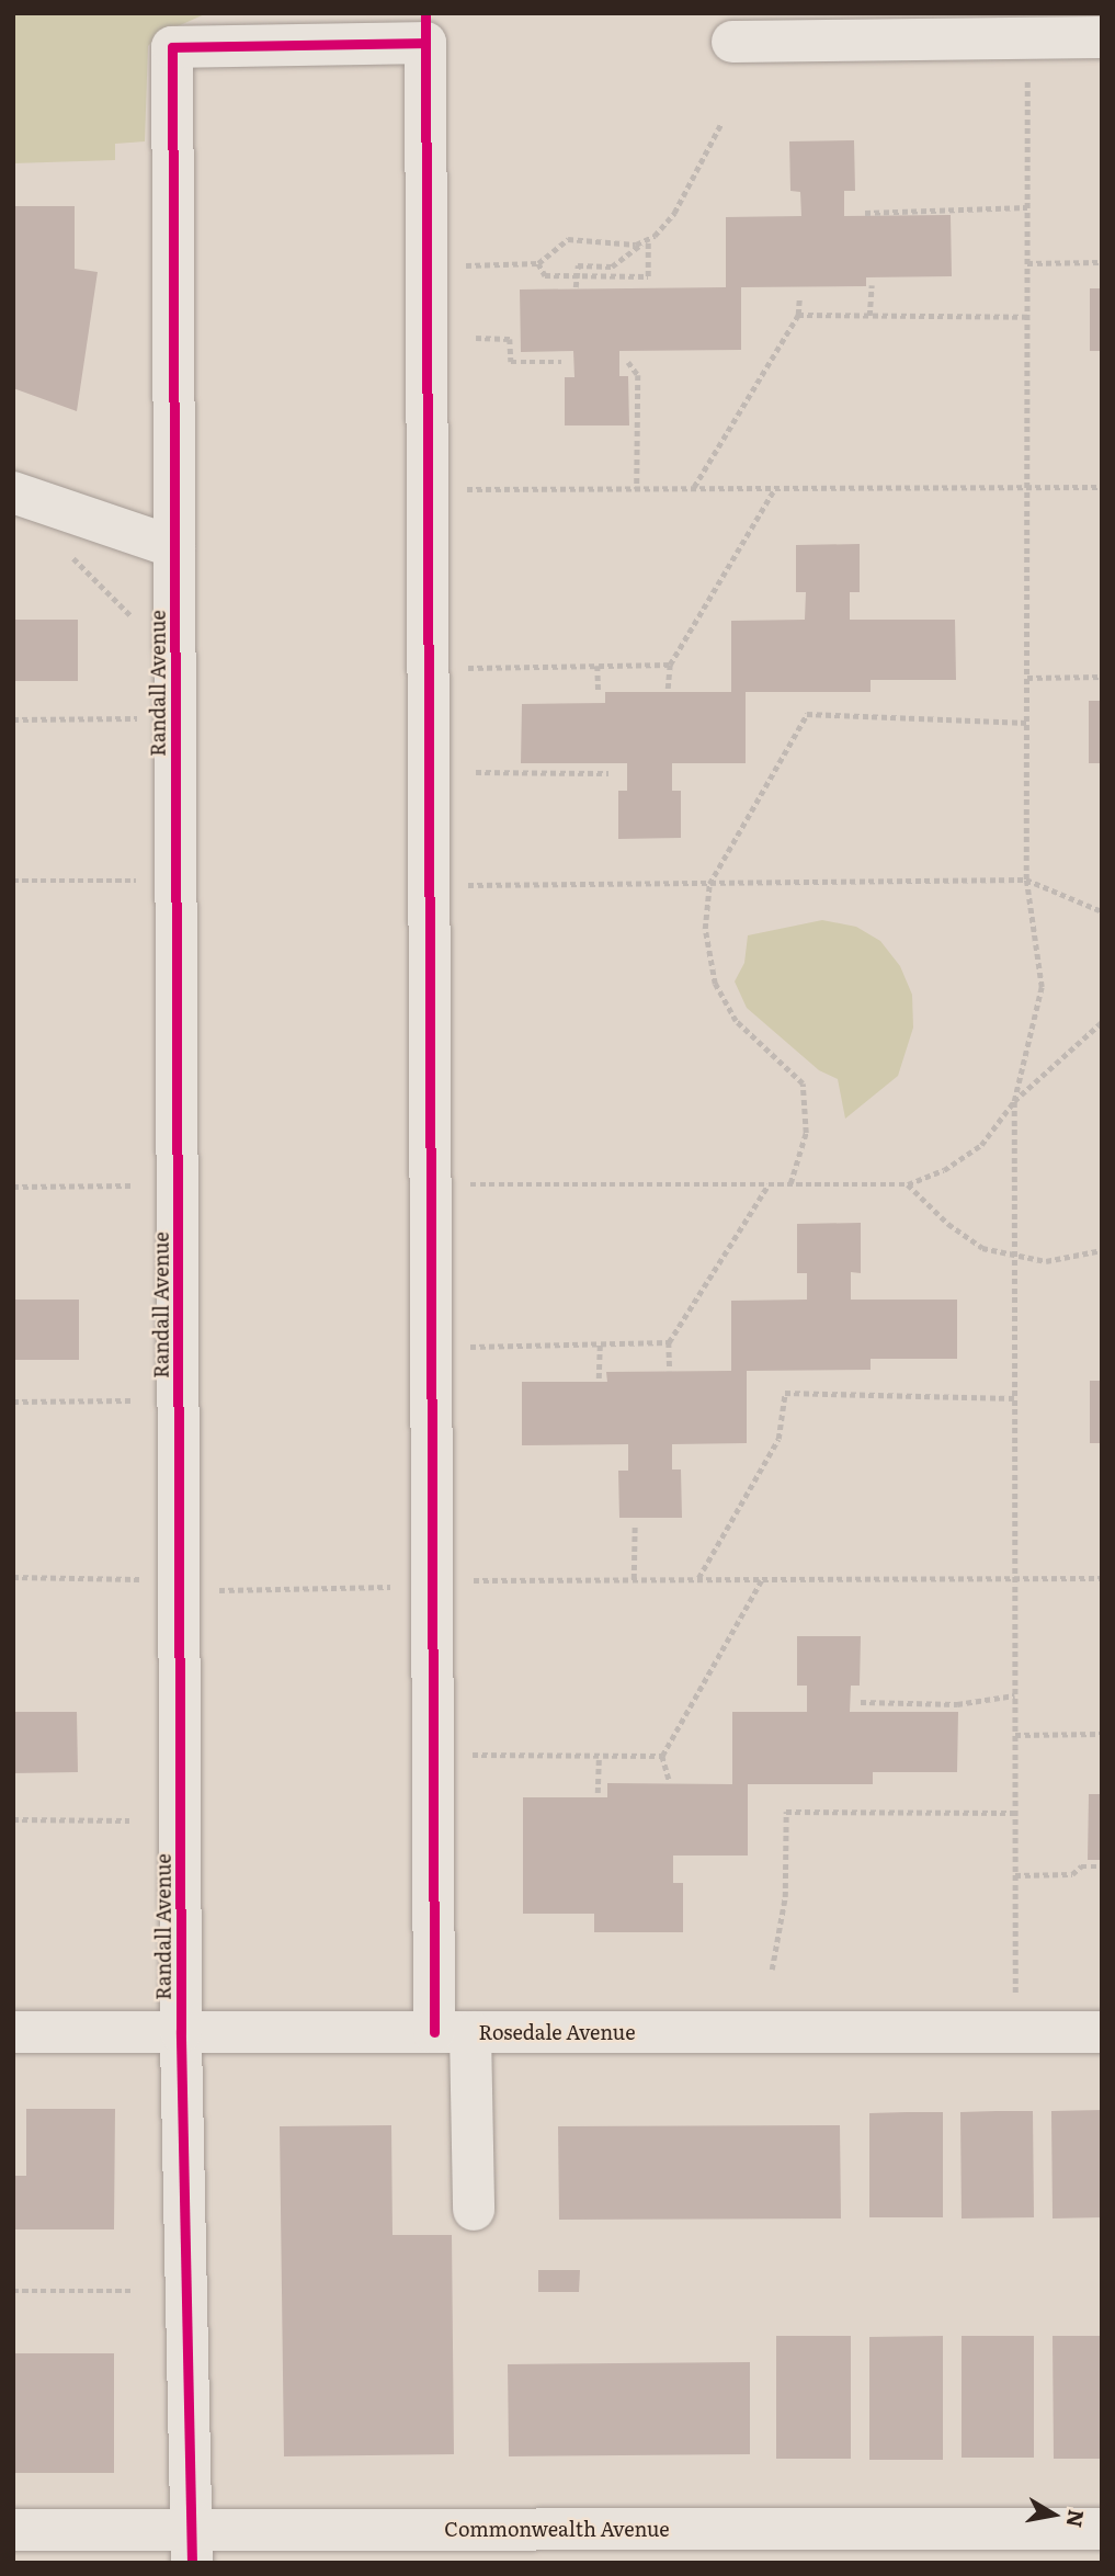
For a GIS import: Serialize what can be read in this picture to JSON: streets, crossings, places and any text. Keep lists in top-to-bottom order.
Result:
{
  "streets": {
    "street": ["Randall Avenue", "Rosedale Avenue", "Commonwealth Avenue"]
  },
  "crossings": [
    ["Randall Avenue", "Rosedale Avenue"],
    ["Randall Avenue", "Commonwealth Avenue"]
  ],
  "north": "right"
}
